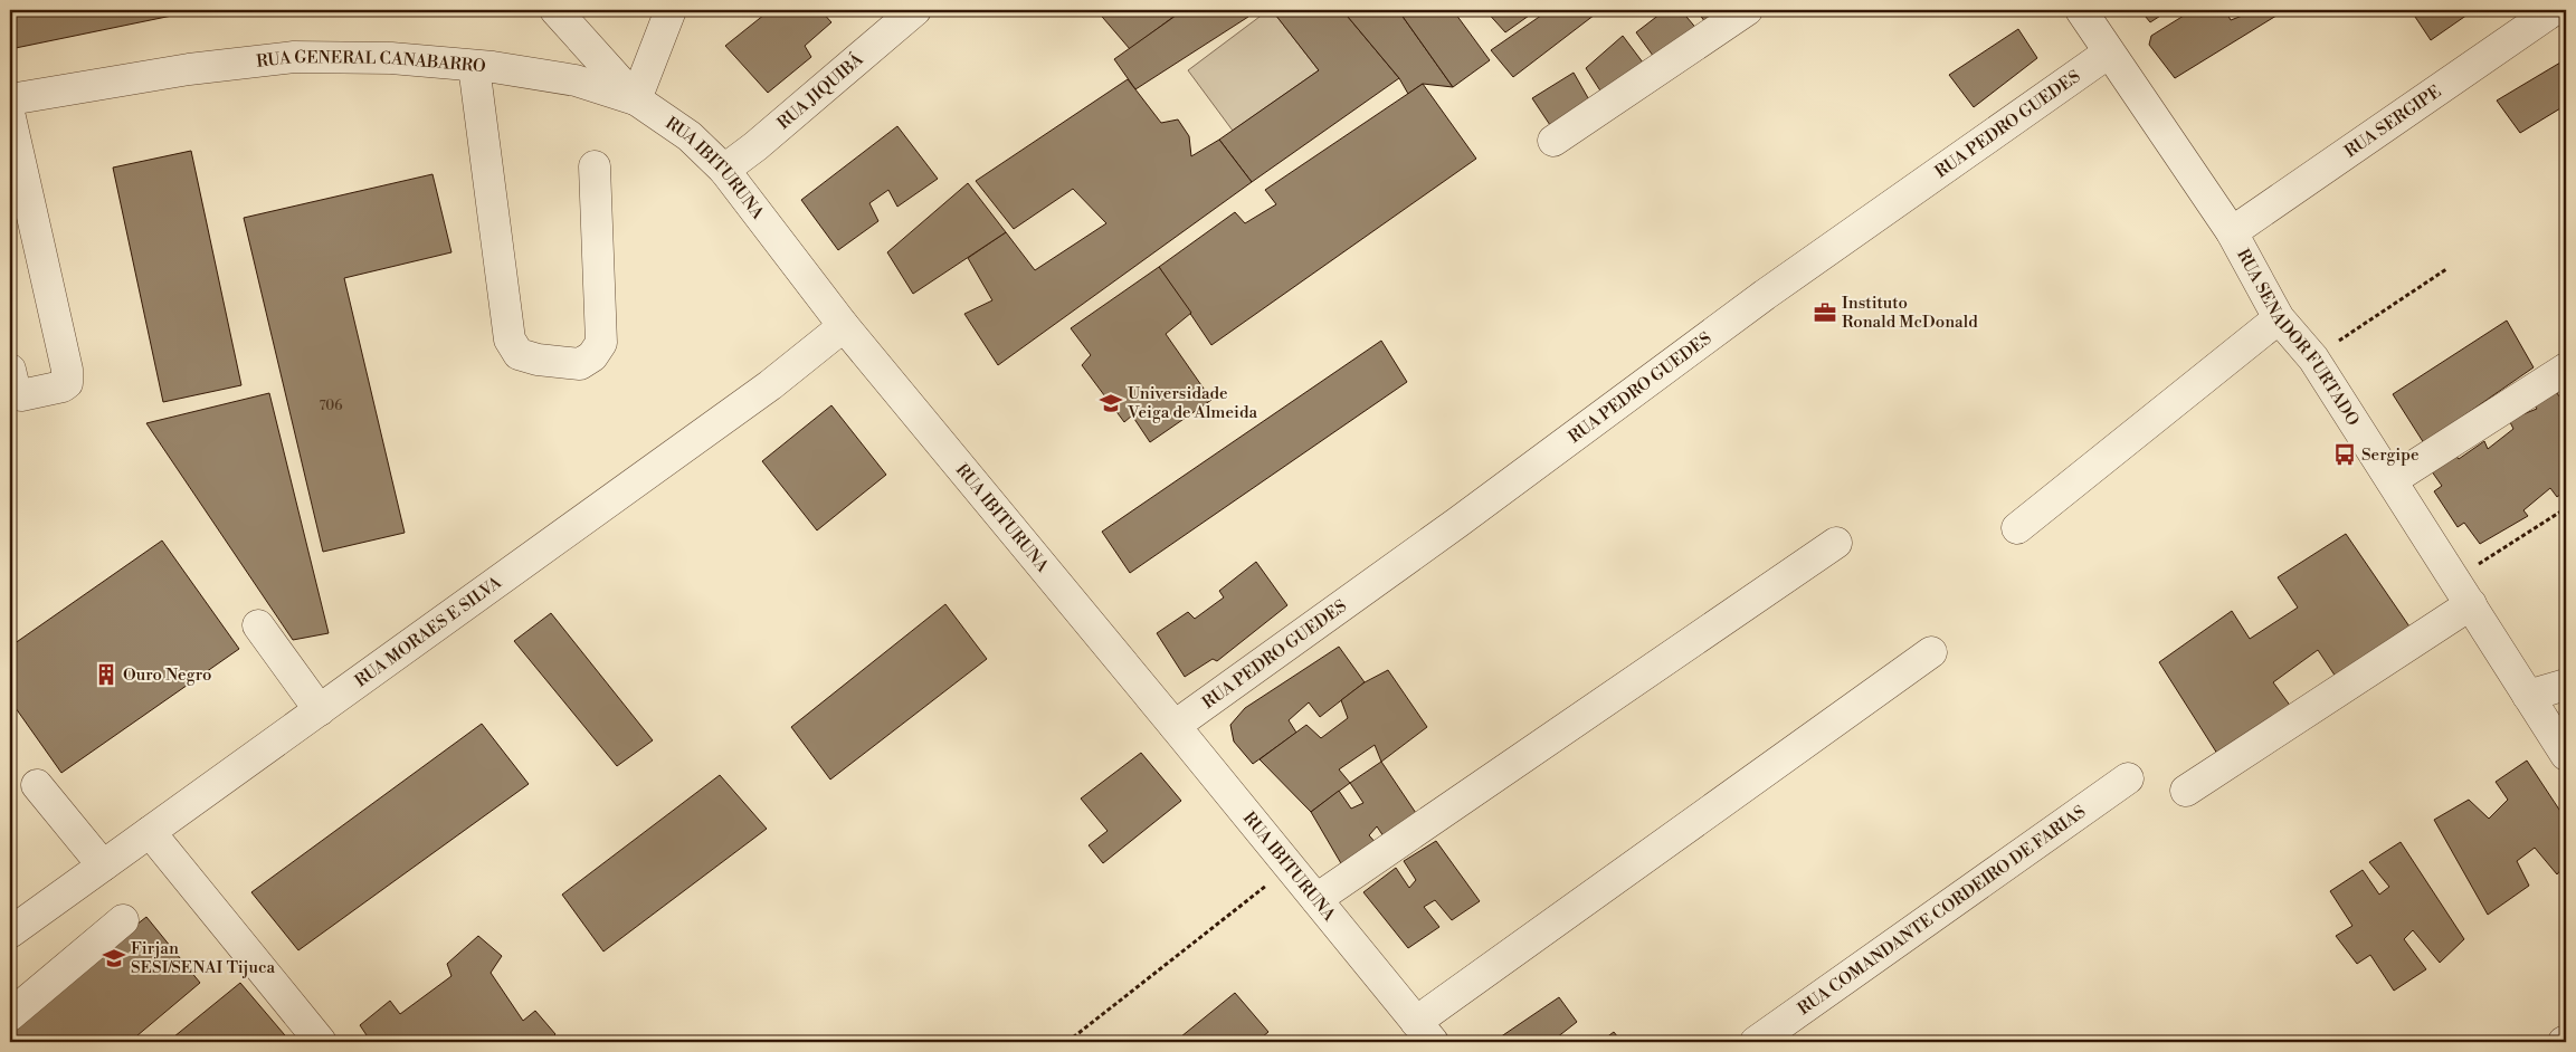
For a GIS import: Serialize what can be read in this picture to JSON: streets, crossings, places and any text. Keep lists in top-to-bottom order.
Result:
{
  "streets": {
    "street": [
      "RUA GENERAL CANABARRO",
      "RUA JIQUIBÁ",
      "RUA SERGIPE",
      "RUA PEDRO GUEDES",
      "RUA IBITURUNA",
      "RUA SENADOR FURTADO",
      "RUA MORAES E SILVA",
      "RUA COMANDANTE CORDEIRO DE FARIAS"
    ]
  },
  "crossings": [
    ["RUA GENERAL CANABARRO", "RUA IBITURUNA"],
    ["RUA JIQUIBÁ", "RUA IBITURUNA"],
    ["RUA SERGIPE", "RUA SENADOR FURTADO"],
    ["RUA PEDRO GUEDES", "RUA IBITURUNA"],
    ["RUA PEDRO GUEDES", "RUA SENADOR FURTADO"],
    ["RUA IBITURUNA", "RUA MORAES E SILVA"]
  ],
  "places": {
    "office": ["Instituto Ronald McDonald"],
    "school or university": ["Universidade Veiga de Almeida", "Firjan SESI/SENAI Tijuca"],
    "bus stop": ["Sergipe"],
    "building": ["Ouro Negro"]
  },
  "house_numbers": ["706"]
}
